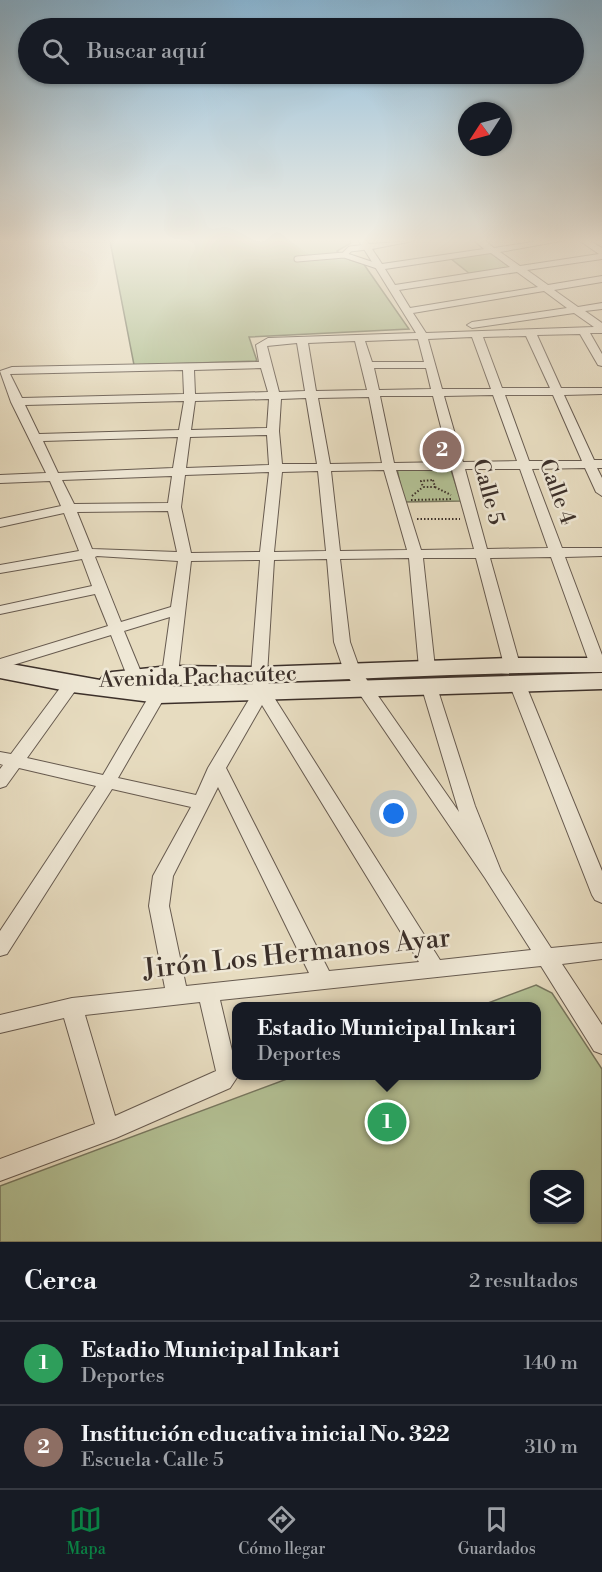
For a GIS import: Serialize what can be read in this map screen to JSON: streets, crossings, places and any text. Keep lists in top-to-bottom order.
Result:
{
  "streets": {
    "street": [
      "Calle 5",
      "Calle 4",
      "Avenida Pachacútec",
      "Jirón Los Hermanos Ayar"
    ]
  },
  "crossings": [
    ["Calle 5", "Avenida Pachacútec"],
    ["Calle 4", "Avenida Pachacútec"]
  ],
  "north": "bottom left",
  "page": {
    "search": "Buscar aquí",
    "pins": ["2", "1"],
    "popup": ["Estadio Municipal Inkari", "Deportes"],
    "heading": ["Cerca", "2 resultados"],
    "list": [
      {
        "mark": "1",
        "name": "Estadio Municipal Inkari",
        "note": "Deportes",
        "value": "140 m"
      },
      {
        "mark": "2",
        "name": "Institución educativa inicial No. 322",
        "note": "Escuela · Calle 5",
        "value": "310 m"
      }
    ],
    "nav": ["Mapa", "Cómo llegar", "Guardados"]
  }
}
